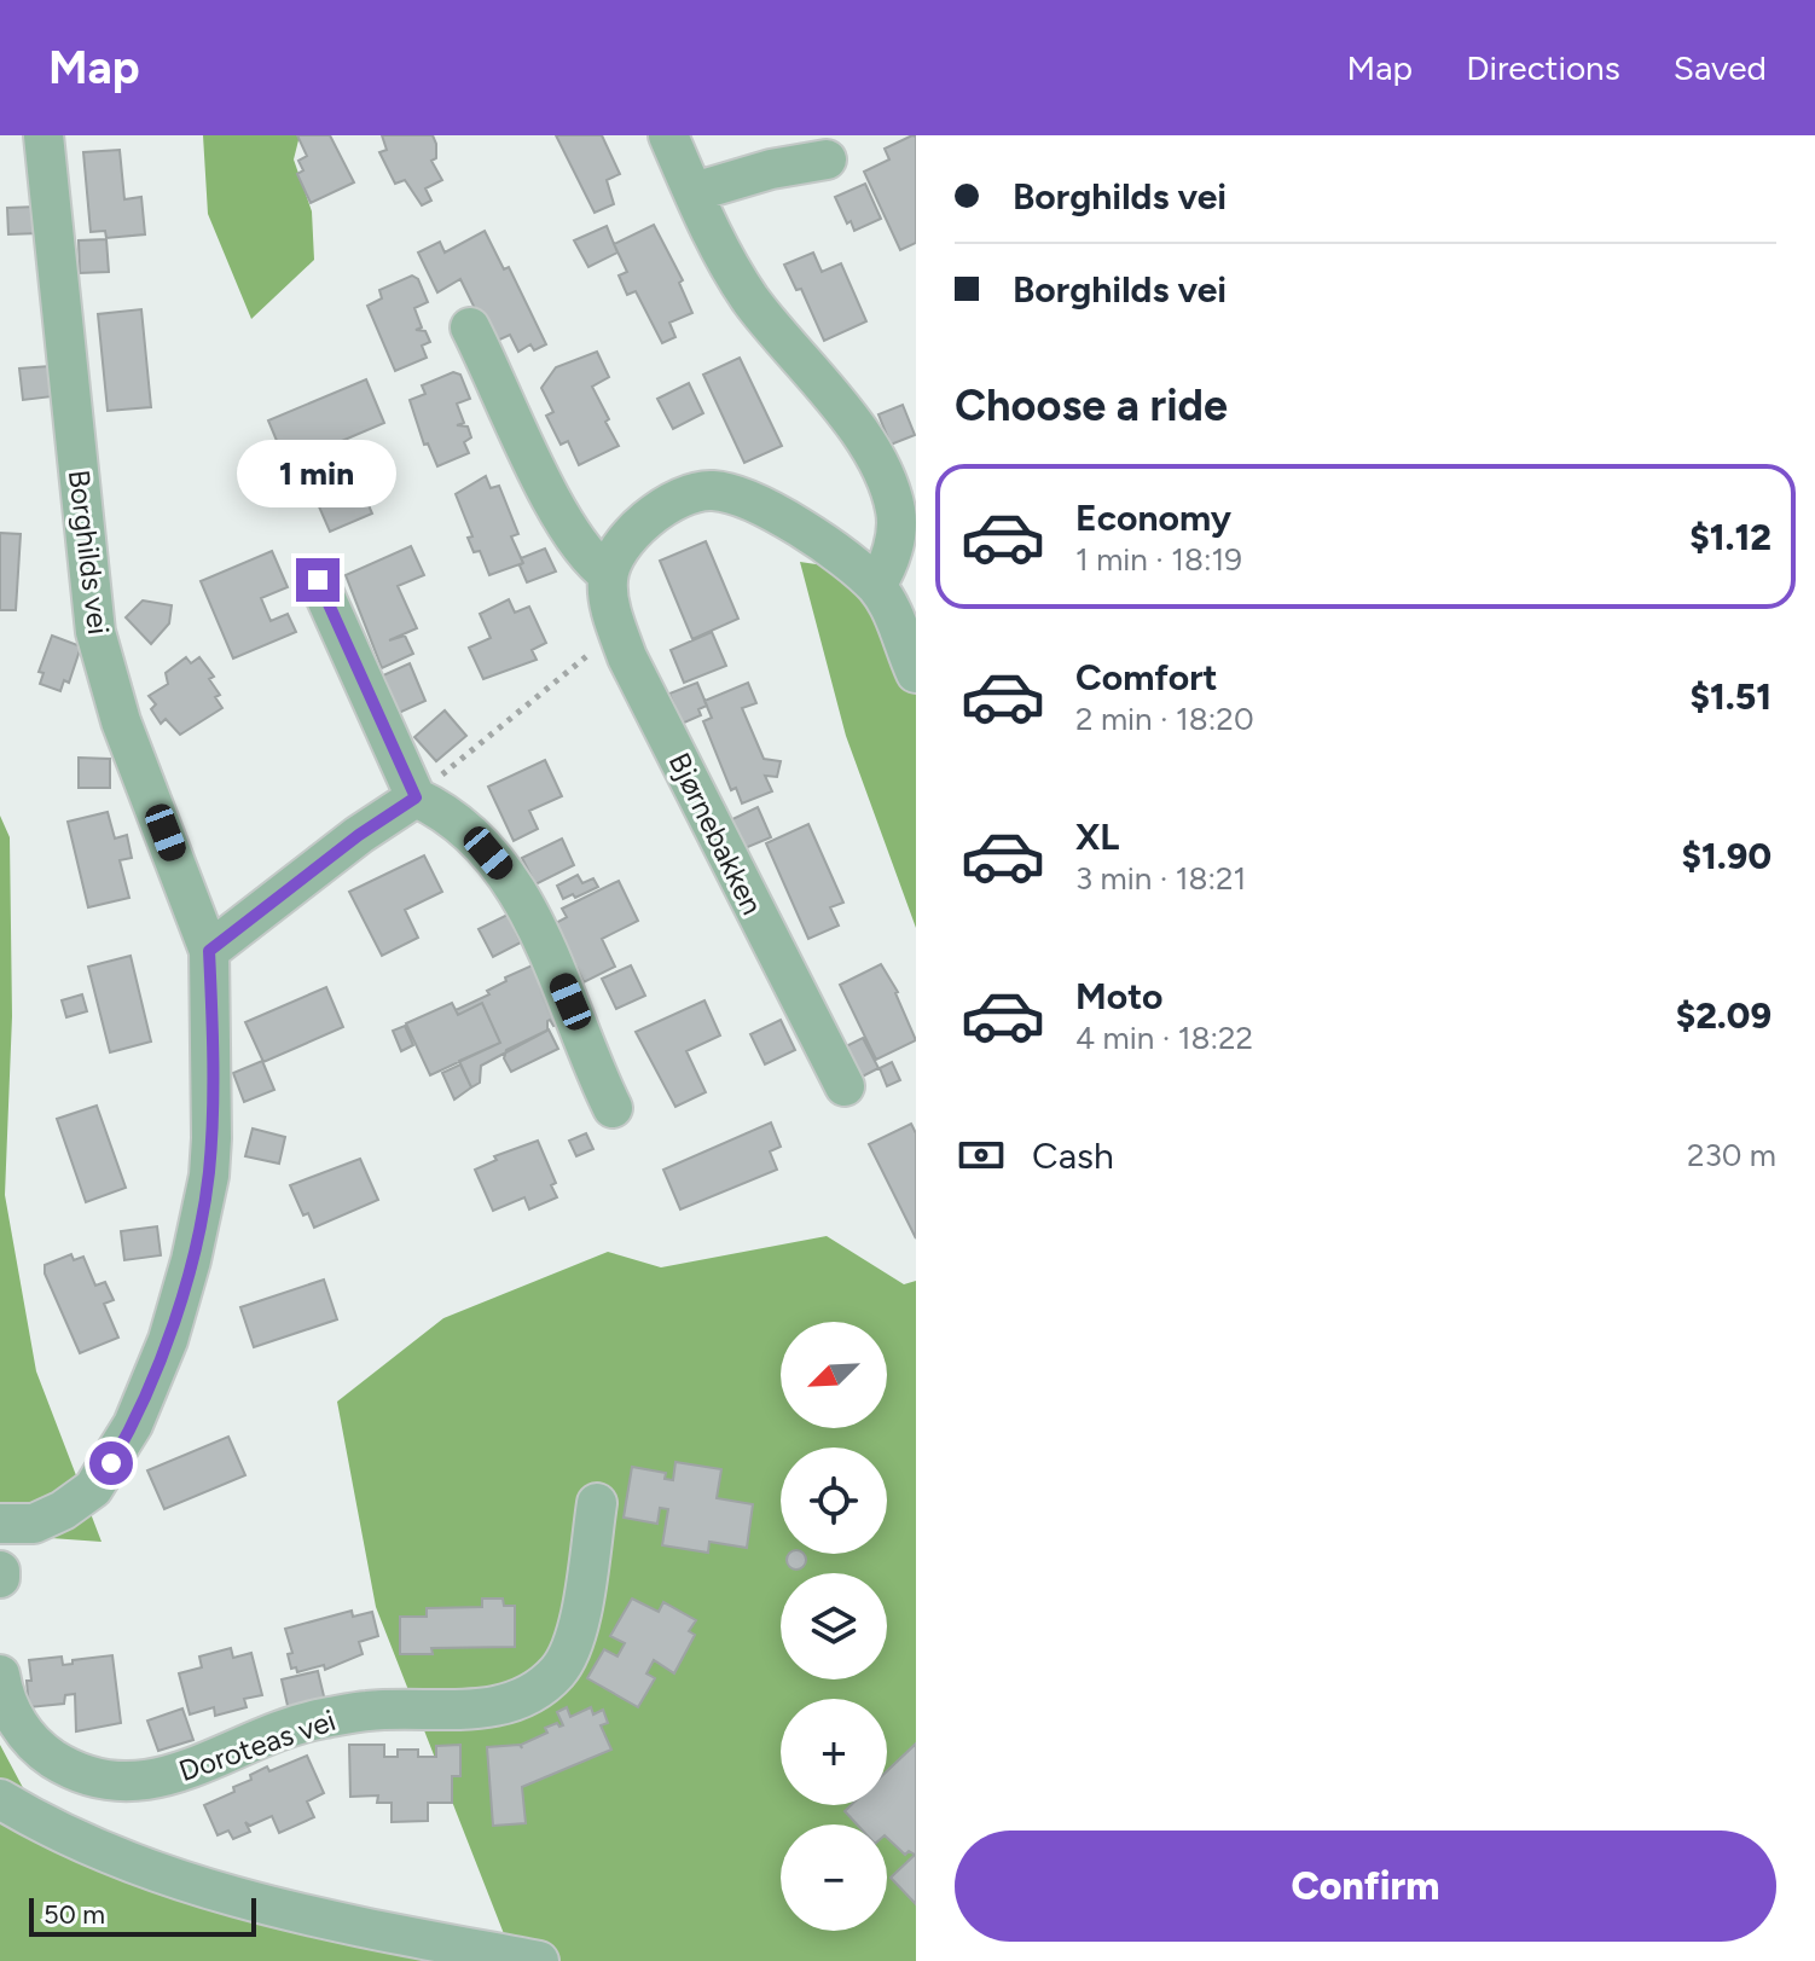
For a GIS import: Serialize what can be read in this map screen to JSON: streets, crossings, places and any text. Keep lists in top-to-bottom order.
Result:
{
  "streets": {
    "street": ["Borghilds vei", "Bjørnebakken", "Doroteas vei"]
  },
  "scale_bar": "50 m",
  "north": "bottom left",
  "page": {
    "header": "Map",
    "nav": ["Map", "Directions", "Saved"],
    "banner": ["Borghilds vei", "Borghilds vei"],
    "heading": "Choose a ride",
    "bubble": "1 min",
    "list": [
      {
        "name": "Economy",
        "note": "1 min · 18:19",
        "value": "$1.12"
      },
      {
        "name": "Comfort",
        "note": "2 min · 18:20",
        "value": "$1.51"
      },
      {
        "name": "XL",
        "note": "3 min · 18:21",
        "value": "$1.90"
      },
      {
        "name": "Moto",
        "note": "4 min · 18:22",
        "value": "$2.09"
      }
    ],
    "pay": ["Cash", "230 m"],
    "map_buttons": ["+", "−"],
    "buttons": "Confirm",
    "scale": "50 m"
  }
}
